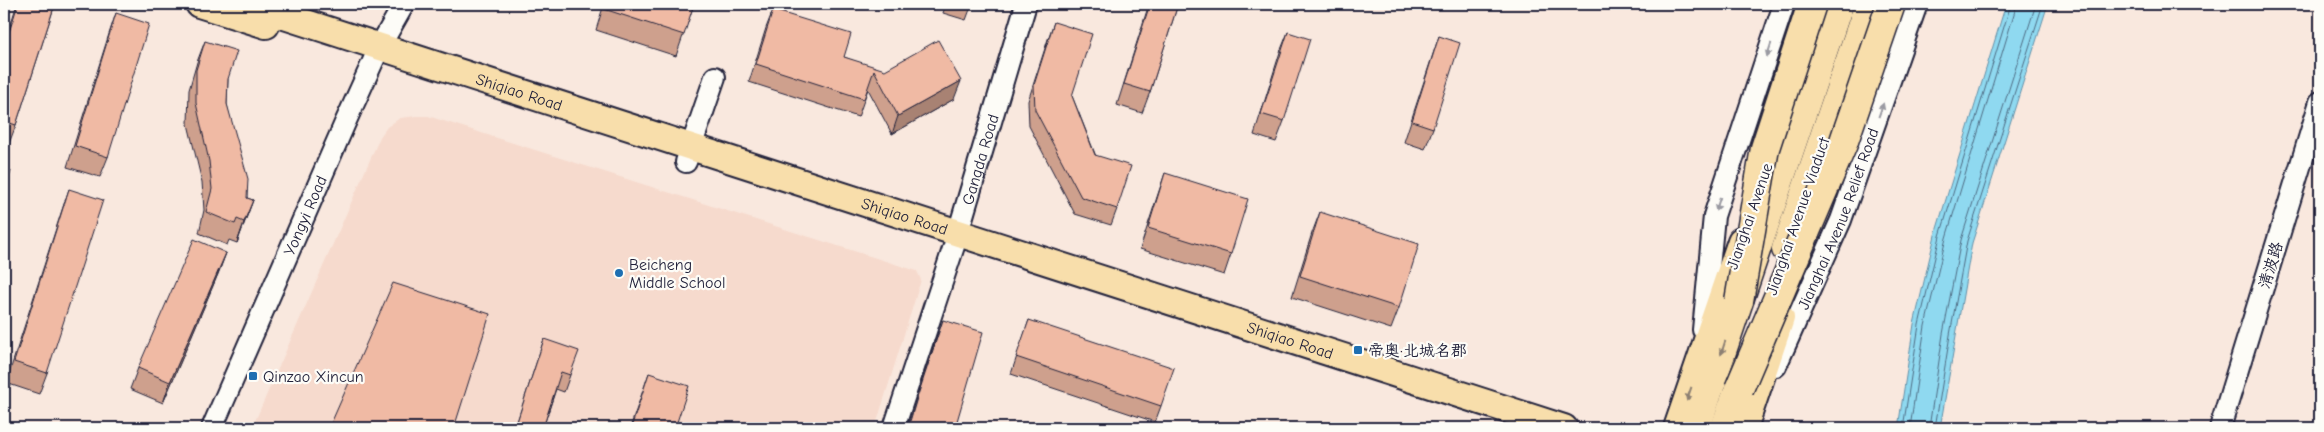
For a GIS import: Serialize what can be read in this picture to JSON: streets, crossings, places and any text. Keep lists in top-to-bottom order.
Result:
{
  "streets": {
    "highway": ["Jianghai Avenue Viaduct"],
    "main road": ["Shiqiao Road", "Jianghai Avenue"],
    "street": [
      "Gangda Road",
      "Yongyi Road",
      "Jianghai Avenue Relief Road",
      "清波路"
    ]
  },
  "crossings": [
    ["Shiqiao Road", "Gangda Road"],
    ["Shiqiao Road", "Yongyi Road"]
  ],
  "places": {
    "other": ["Beicheng Middle School"],
    "transit": ["帝奥·北城名郡", "Qinzao Xincun"]
  }
}
